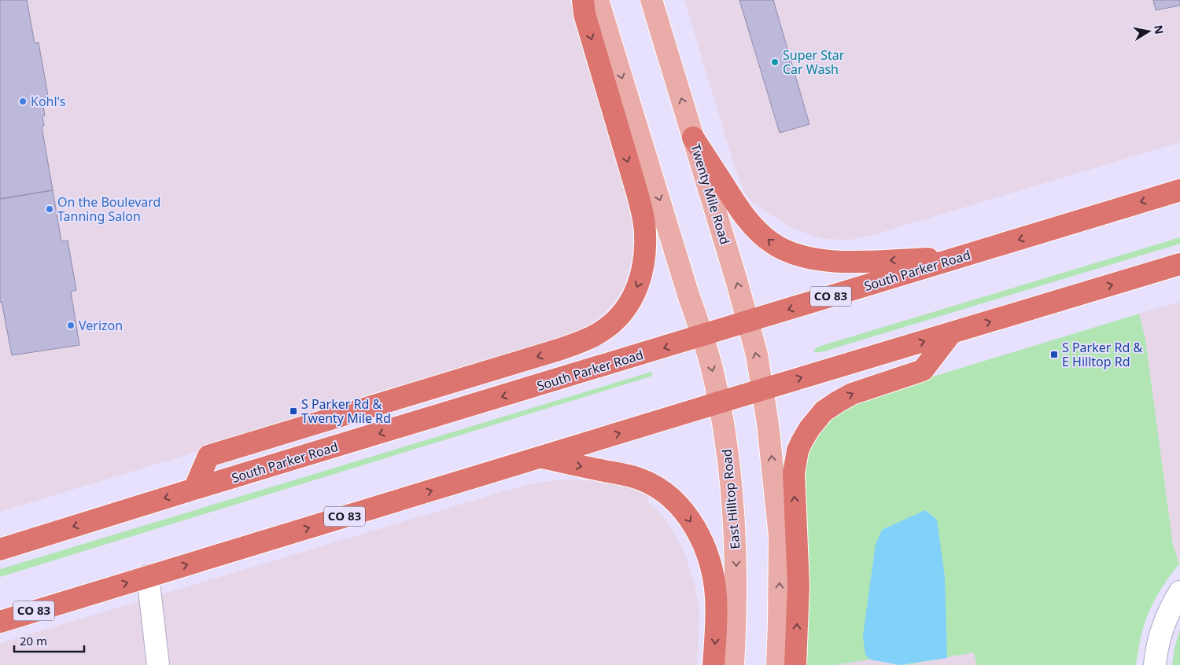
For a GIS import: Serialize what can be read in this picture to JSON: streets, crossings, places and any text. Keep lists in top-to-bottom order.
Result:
{
  "streets": {
    "highway": ["South Parker Road", "CO 83"],
    "main road": ["Twenty Mile Road", "East Hilltop Road"]
  },
  "crossings": [
    ["Twenty Mile Road", "South Parker Road"],
    ["Twenty Mile Road", "CO 83"],
    ["South Parker Road", "East Hilltop Road"],
    ["CO 83", "East Hilltop Road"]
  ],
  "places": {
    "other": [
      "Super Star Car Wash",
      "Kohl's",
      "On the Boulevard Tanning Salon",
      "Verizon"
    ],
    "transit": ["S Parker Rd & E Hilltop Rd", "S Parker Rd & Twenty Mile Rd"]
  },
  "scale_bar": "20 m",
  "north": "right"
}
